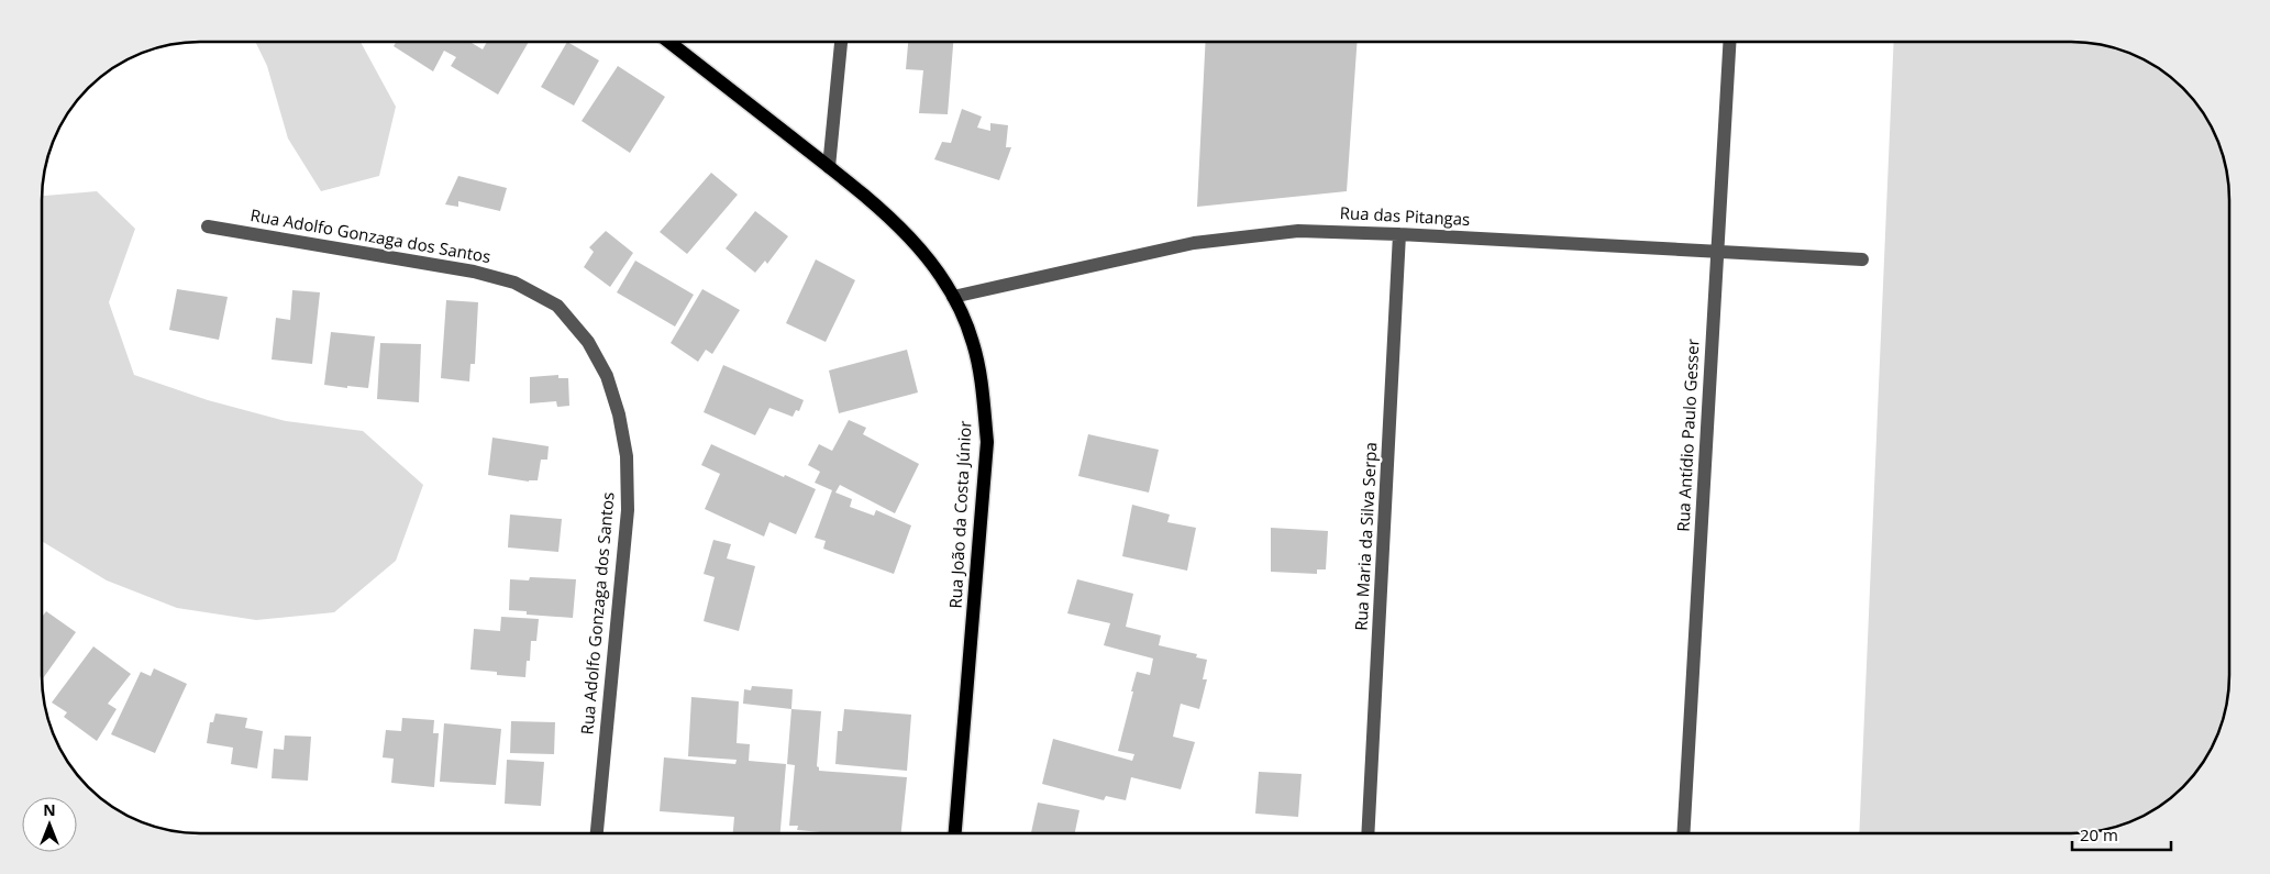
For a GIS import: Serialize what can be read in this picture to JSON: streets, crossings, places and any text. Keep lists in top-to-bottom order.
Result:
{
  "streets": {
    "main road": ["Rua João da Costa Júnior"],
    "street": [
      "Rua das Pitangas",
      "Rua Adolfo Gonzaga dos Santos",
      "Rua Antídio Paulo Gesser",
      "Rua Maria da Silva Serpa"
    ]
  },
  "crossings": [
    ["Rua das Pitangas", "Rua Antídio Paulo Gesser"],
    ["Rua das Pitangas", "Rua João da Costa Júnior"],
    ["Rua das Pitangas", "Rua Maria da Silva Serpa"]
  ],
  "scale_bar": "20 m",
  "north": "top"
}
